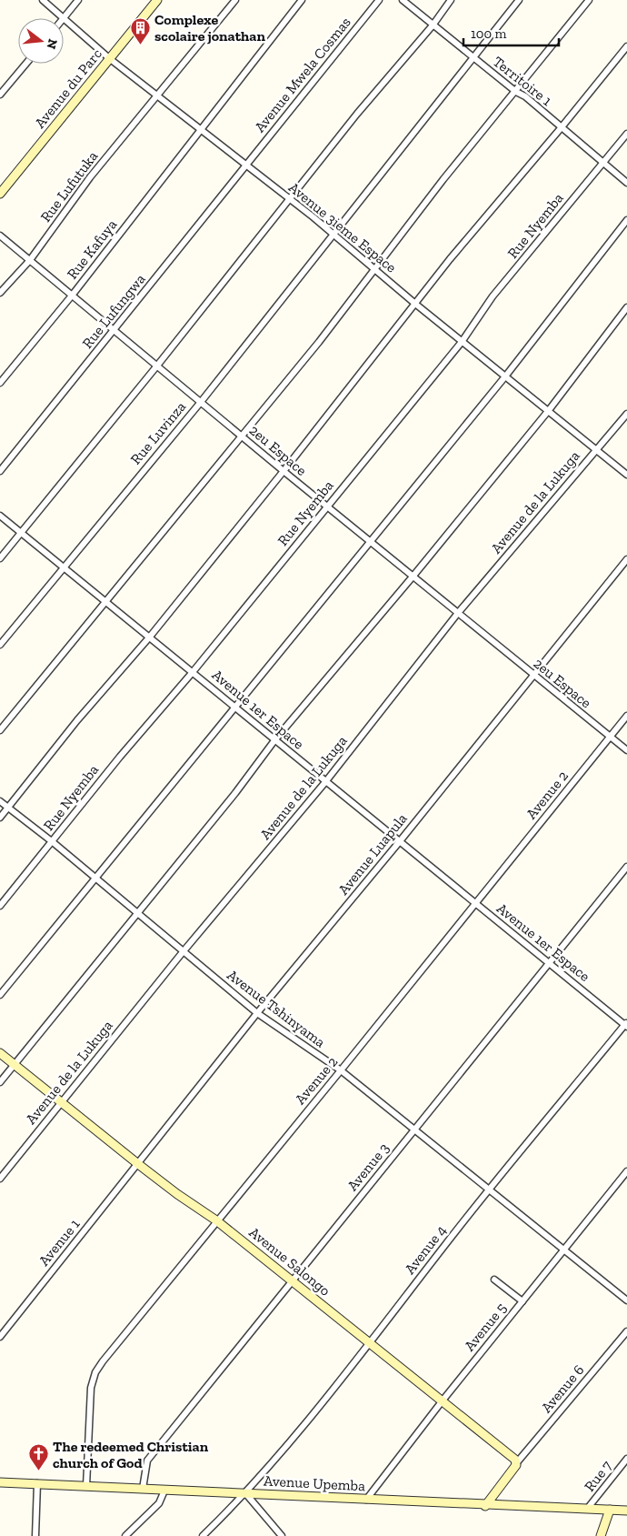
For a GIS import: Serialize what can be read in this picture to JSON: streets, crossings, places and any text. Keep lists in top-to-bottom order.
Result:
{
  "streets": {
    "street": [
      "Avenue Mwela Cosmas",
      "Territoire 1",
      "Avenue du Parc",
      "Rue Lufutuka",
      "Rue Nyemba",
      "Avenue 3ieme Espace",
      "Rue Kafuya",
      "Rue Lufungwa",
      "Rue Luvinza",
      "2eu Espace",
      "Avenue de la Lukuga",
      "Avenue 1er Espace",
      "Avenue 2",
      "Avenue Luapula",
      "Avenue Tshinyama",
      "Avenue 3",
      "Avenue 1",
      "Avenue 4",
      "Avenue Salongo",
      "Avenue 5",
      "Avenue 6",
      "Rue 7",
      "Avenue Upemba"
    ]
  },
  "crossings": [
    ["Avenue Mwela Cosmas", "Avenue 3ieme Espace"],
    ["Avenue Mwela Cosmas", "Rue Lufungwa"],
    ["Territoire 1", "Rue Nyemba"],
    ["Territoire 1", "Rue Luvinza"],
    ["Avenue du Parc", "Avenue 3ieme Espace"],
    ["Rue Lufutuka", "Avenue 3ieme Espace"],
    ["Rue Lufutuka", "2eu Espace"],
    ["Rue Nyemba", "Avenue 3ieme Espace"],
    ["Rue Nyemba", "2eu Espace"],
    ["Rue Nyemba", "Avenue 1er Espace"],
    ["Rue Nyemba", "Avenue Tshinyama"],
    ["Avenue 3ieme Espace", "Rue Kafuya"],
    ["Avenue 3ieme Espace", "Rue Lufungwa"],
    ["Avenue 3ieme Espace", "Rue Luvinza"],
    ["Avenue 3ieme Espace", "Avenue de la Lukuga"],
    ["Rue Kafuya", "2eu Espace"],
    ["Rue Lufungwa", "2eu Espace"],
    ["Rue Luvinza", "2eu Espace"],
    ["Rue Luvinza", "Avenue 1er Espace"],
    ["2eu Espace", "Avenue de la Lukuga"],
    ["2eu Espace", "Avenue 2"],
    ["2eu Espace", "Avenue Luapula"],
    ["Avenue de la Lukuga", "Avenue 1er Espace"],
    ["Avenue de la Lukuga", "Avenue Tshinyama"],
    ["Avenue de la Lukuga", "Avenue Salongo"],
    ["Avenue 1er Espace", "Avenue 2"],
    ["Avenue 1er Espace", "Avenue Luapula"],
    ["Avenue 1er Espace", "Avenue 3"],
    ["Avenue 1er Espace", "Avenue 4"],
    ["Avenue 2", "Avenue Tshinyama"],
    ["Avenue 2", "Avenue Salongo"],
    ["Avenue 2", "Avenue Upemba"],
    ["Avenue Luapula", "Avenue Tshinyama"],
    ["Avenue Luapula", "Avenue 1"],
    ["Avenue Luapula", "Avenue Salongo"],
    ["Avenue Tshinyama", "Avenue 3"],
    ["Avenue Tshinyama", "Avenue 4"],
    ["Avenue Tshinyama", "Avenue 5"],
    ["Avenue 3", "Avenue Salongo"],
    ["Avenue 3", "Avenue Upemba"],
    ["Avenue 1", "Avenue Salongo"],
    ["Avenue 4", "Avenue Salongo"],
    ["Avenue 4", "Avenue Upemba"],
    ["Avenue Salongo", "Avenue 5"],
    ["Avenue Salongo", "Avenue 6"],
    ["Avenue 5", "Avenue Upemba"],
    ["Rue 7", "Avenue Upemba"]
  ],
  "places": {
    "building": ["Complexe scolaire jonathan"],
    "church": ["The redeemed Christian church of God"]
  },
  "scale_bar": "100 m",
  "north": "right"
}
